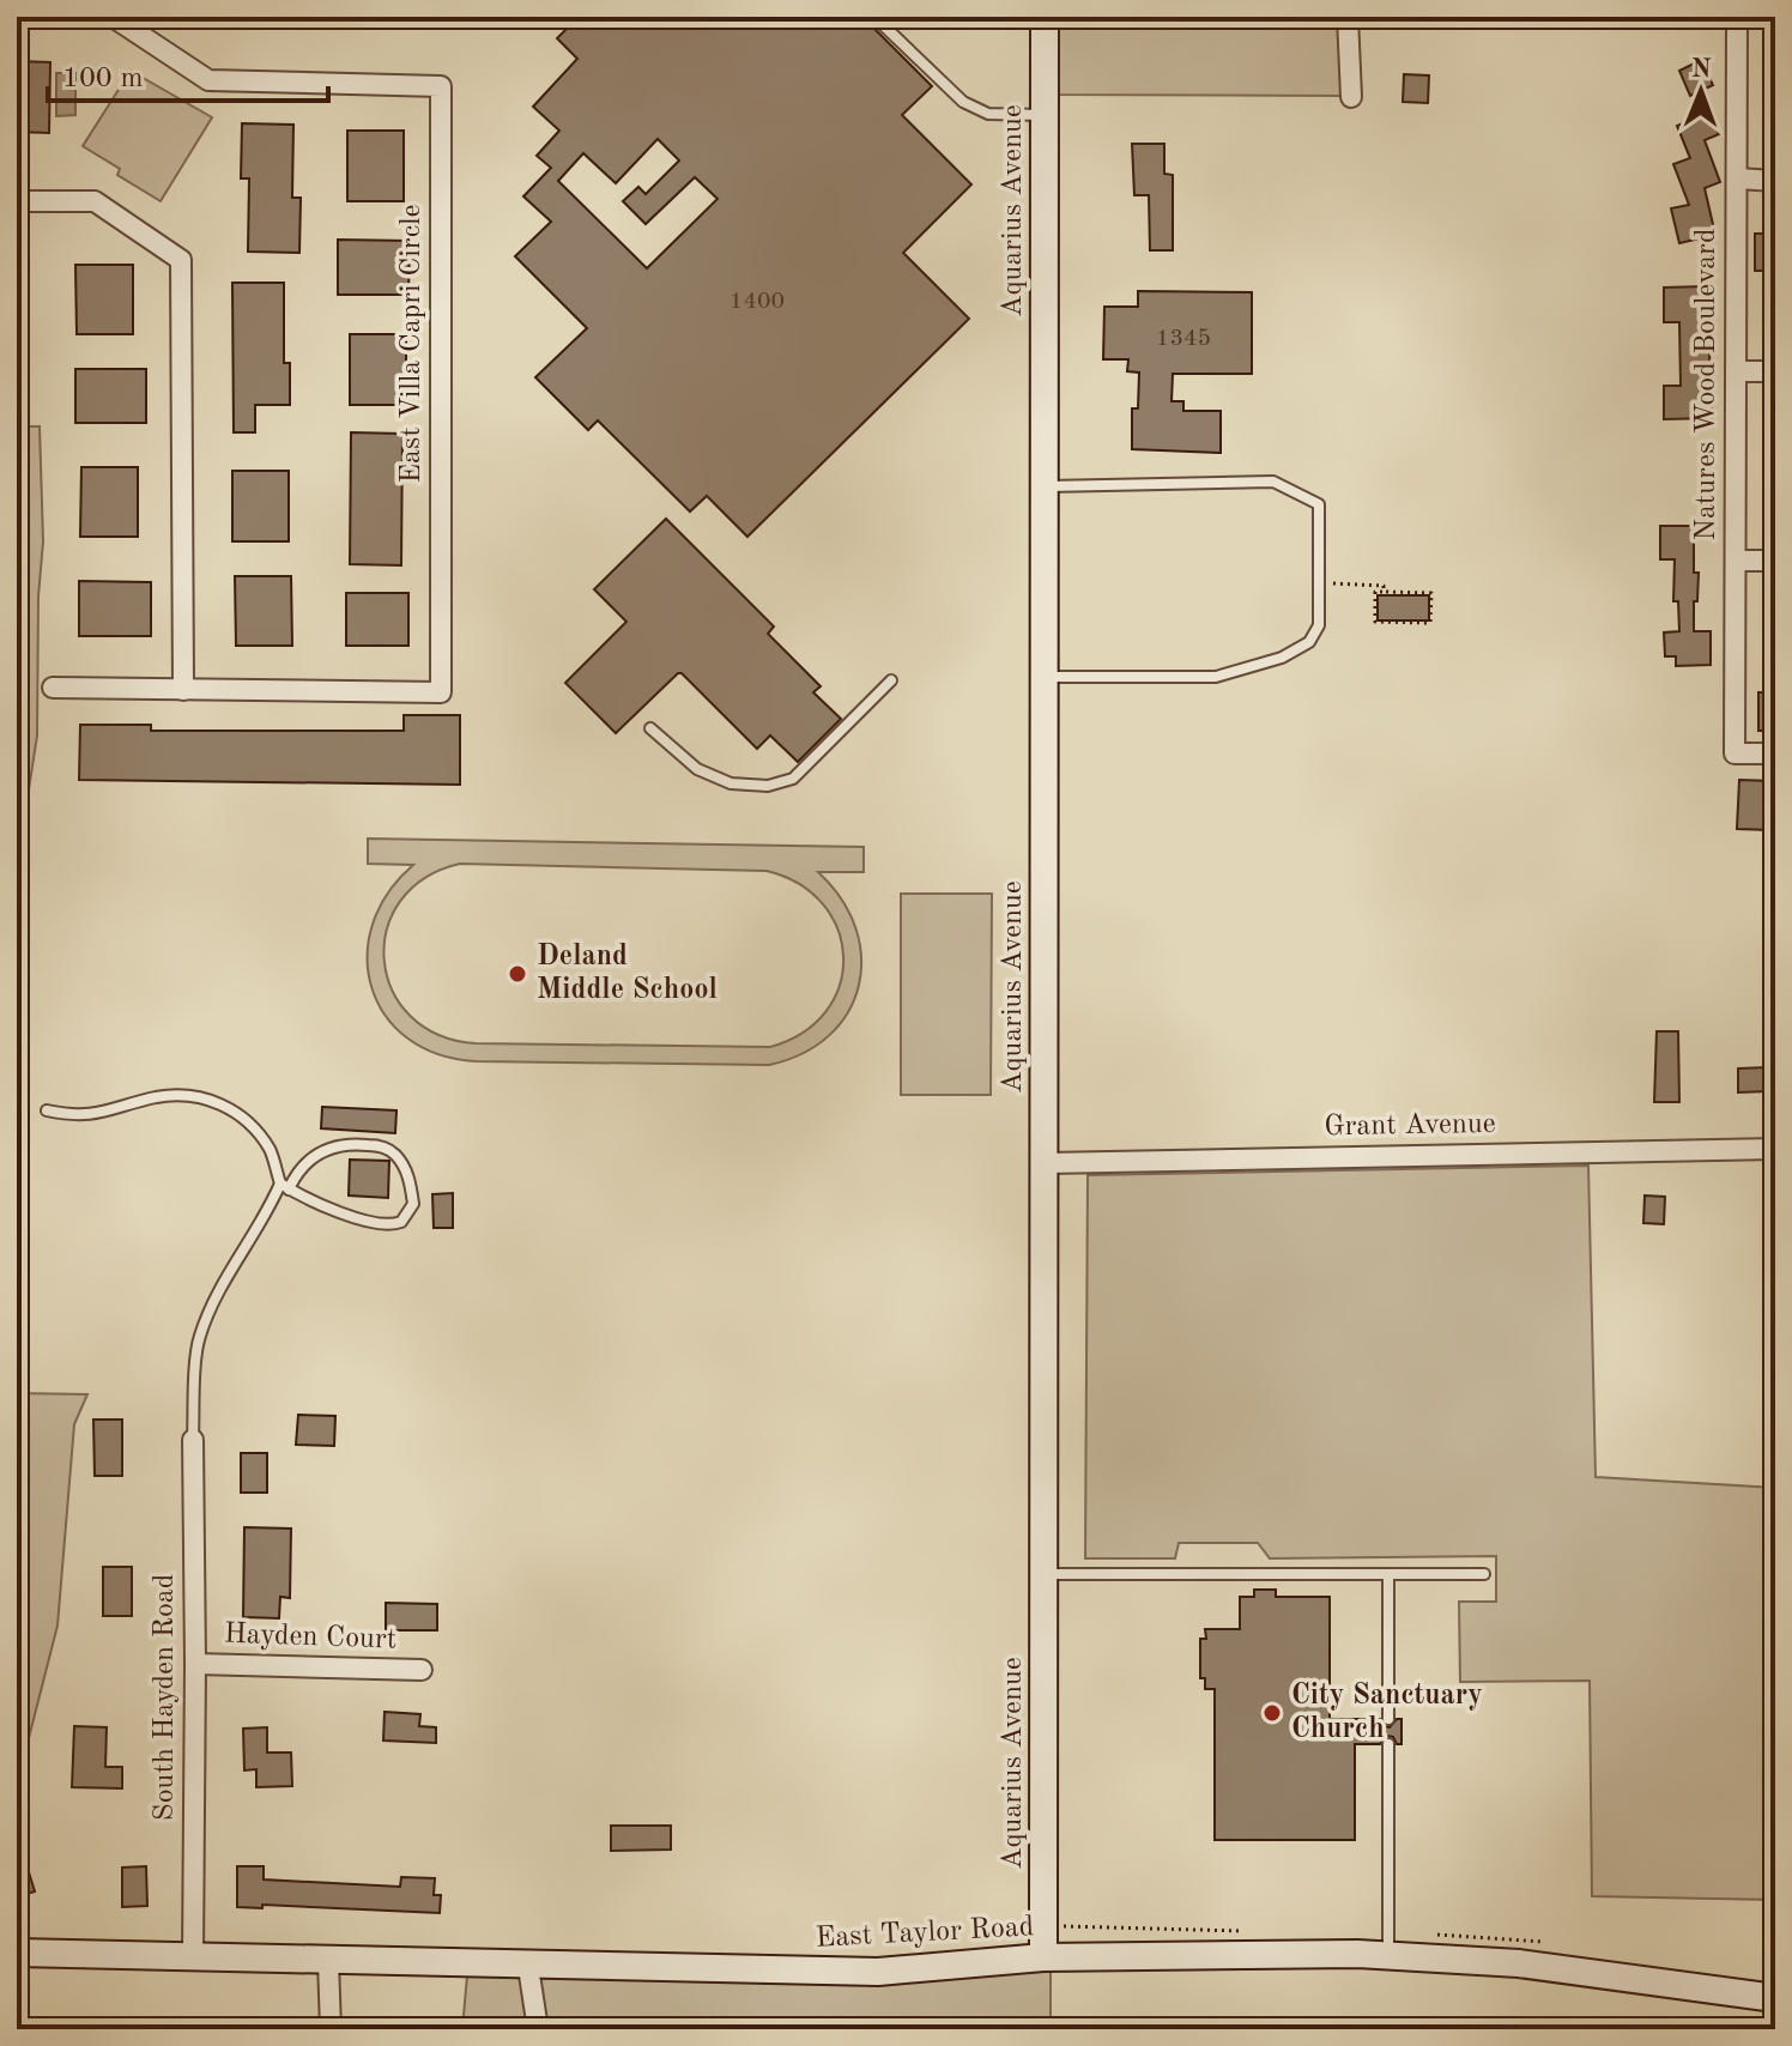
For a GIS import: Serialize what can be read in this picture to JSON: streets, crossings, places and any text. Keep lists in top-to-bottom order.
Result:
{
  "streets": {
    "street": [
      "Aquarius Avenue",
      "East Villa Capri Circle",
      "Natures Wood Boulevard",
      "Grant Avenue",
      "Hayden Court",
      "South Hayden Road",
      "East Taylor Road"
    ]
  },
  "crossings": [
    ["Aquarius Avenue", "Grant Avenue"],
    ["Aquarius Avenue", "East Taylor Road"],
    ["Hayden Court", "South Hayden Road"],
    ["South Hayden Road", "East Taylor Road"]
  ],
  "places": ["Deland Middle School", "City Sanctuary Church"],
  "house_numbers": ["1400", "1345"],
  "scale_bar": "100 m",
  "north": "top"
}
